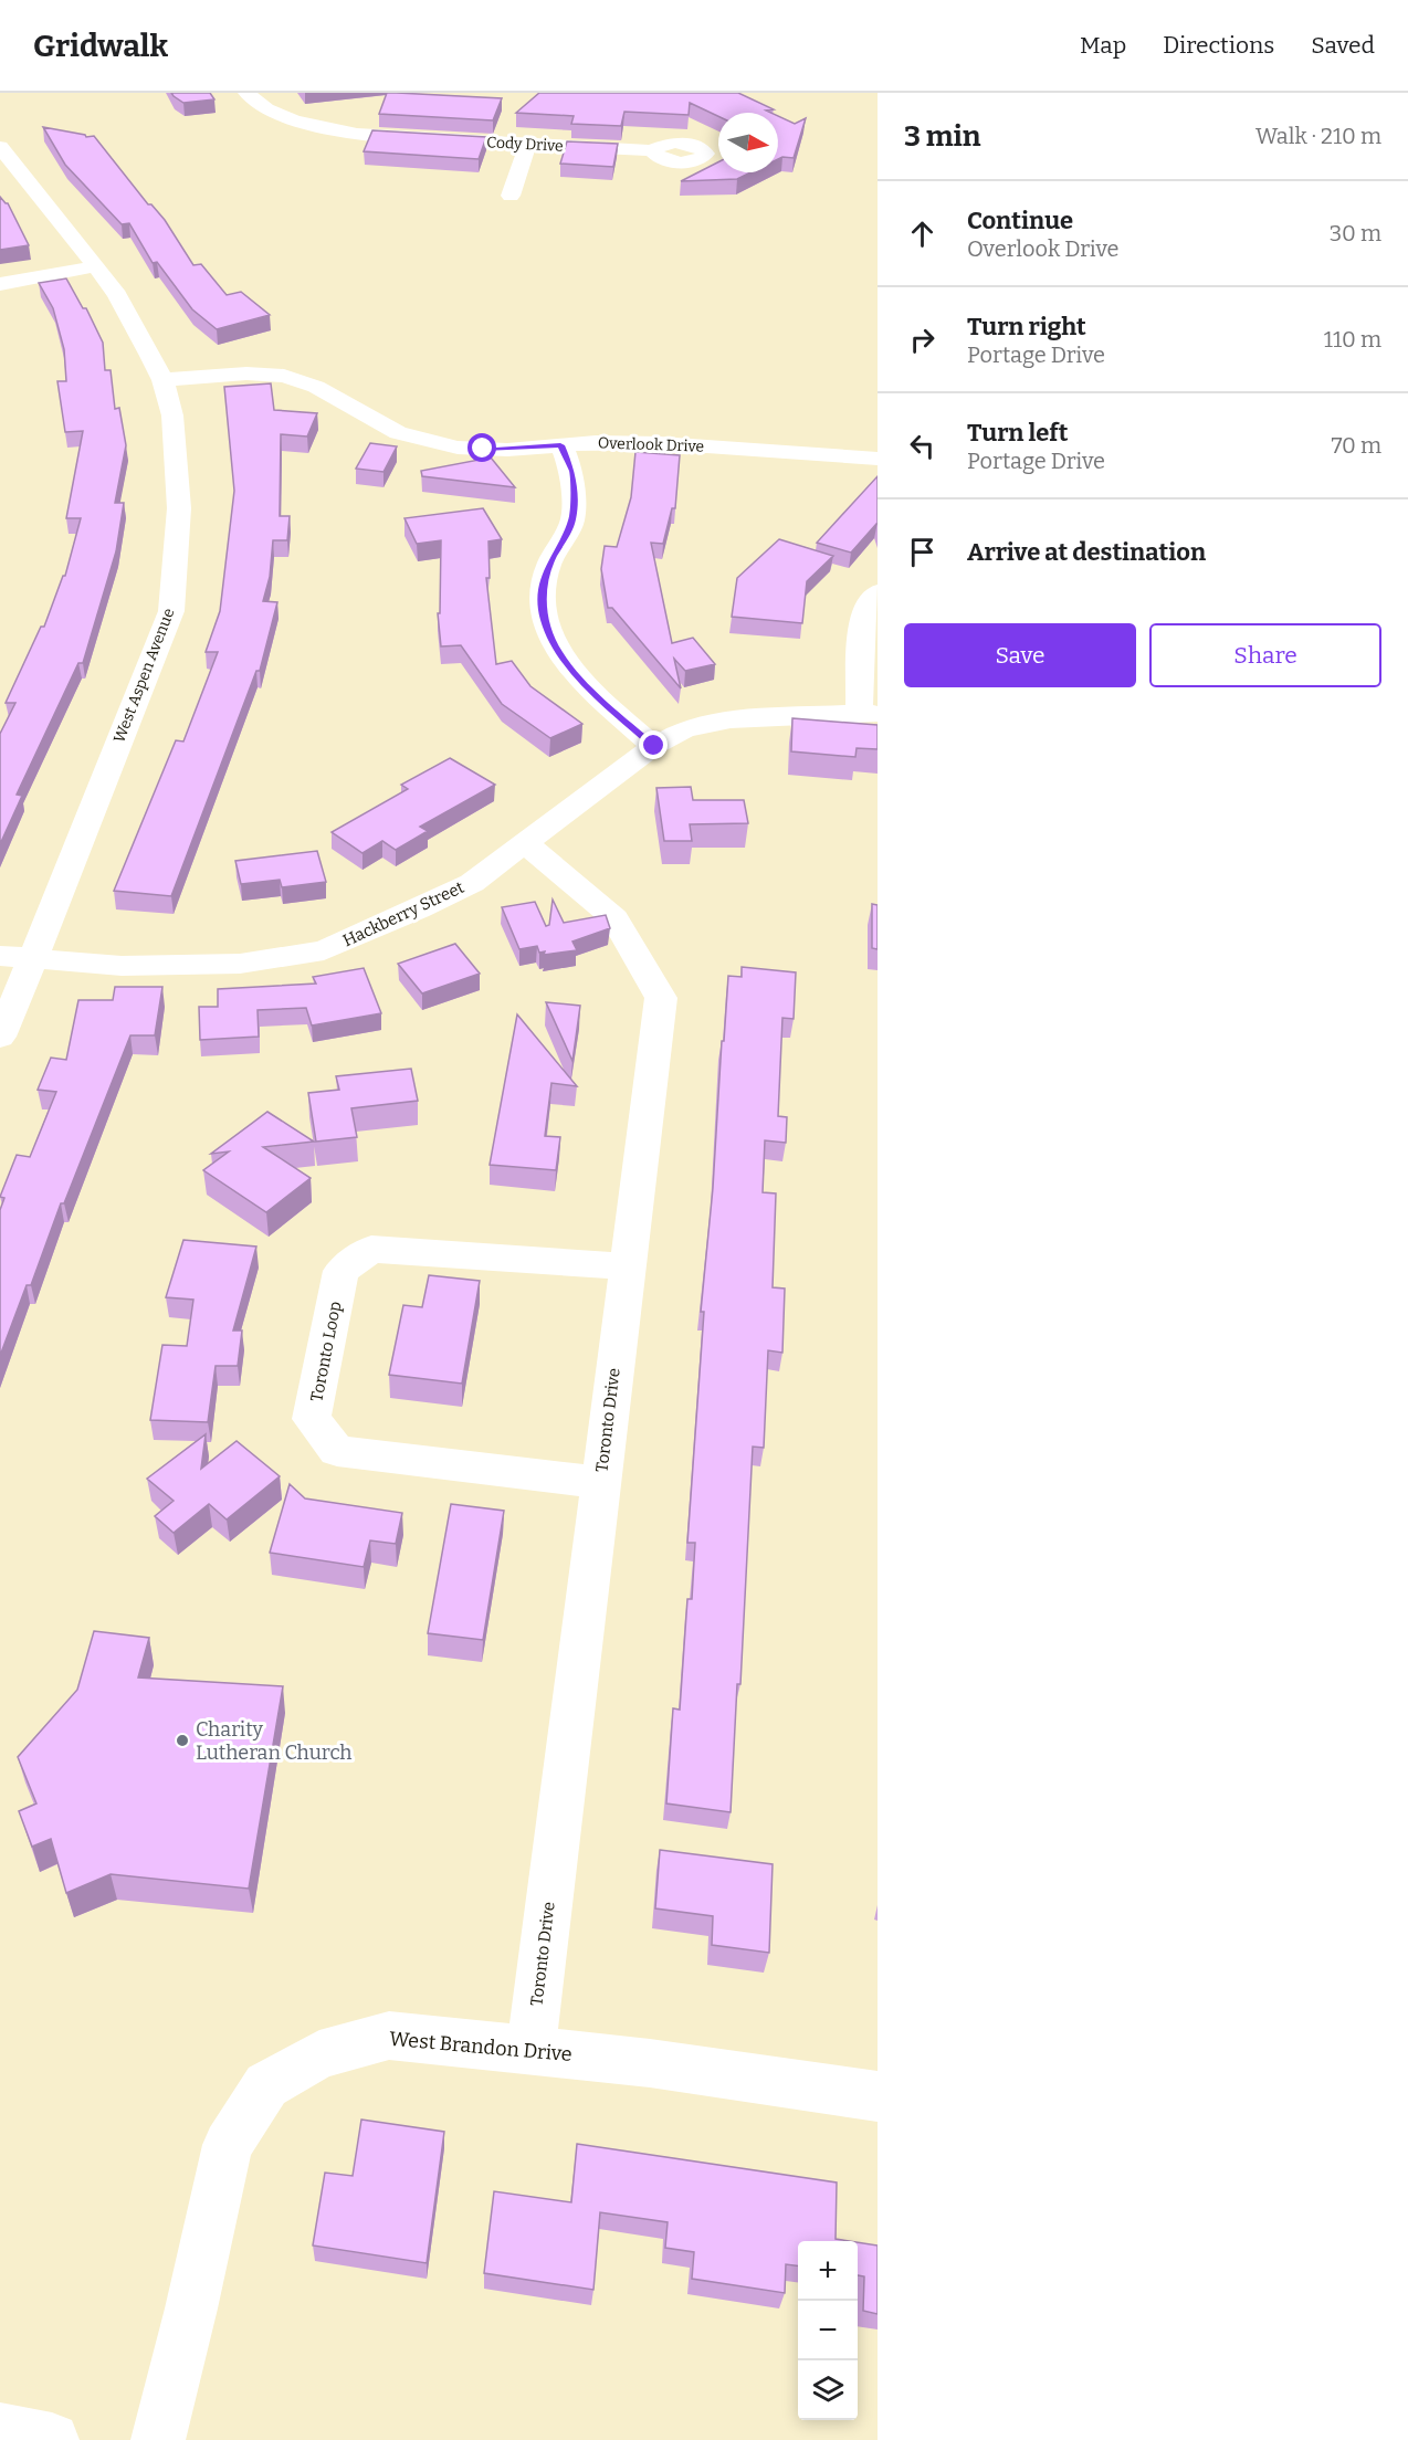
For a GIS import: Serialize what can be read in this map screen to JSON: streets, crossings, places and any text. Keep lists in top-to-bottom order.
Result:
{
  "streets": {
    "street": [
      "Cody Drive",
      "Overlook Drive",
      "West Aspen Avenue",
      "Hackberry Street",
      "Toronto Loop",
      "Toronto Drive",
      "West Brandon Drive"
    ]
  },
  "crossings": [
    ["Overlook Drive", "West Aspen Avenue"],
    ["West Aspen Avenue", "Hackberry Street"],
    ["Hackberry Street", "Toronto Drive"],
    ["Toronto Loop", "Toronto Drive"],
    ["Toronto Drive", "West Brandon Drive"]
  ],
  "places": ["Charity Lutheran Church"],
  "north": "right",
  "page": {
    "header": "Gridwalk",
    "nav": ["Map", "Directions", "Saved"],
    "heading": ["3 min", "Walk · 210 m"],
    "list": [
      ["Continue", "Overlook Drive", "30 m"],
      ["Turn right", "Portage Drive", "110 m"],
      ["Turn left", "Portage Drive", "70 m"],
      "Arrive at destination"
    ],
    "buttons": ["Save", "Share"],
    "map_buttons": ["+", "−"]
  }
}
